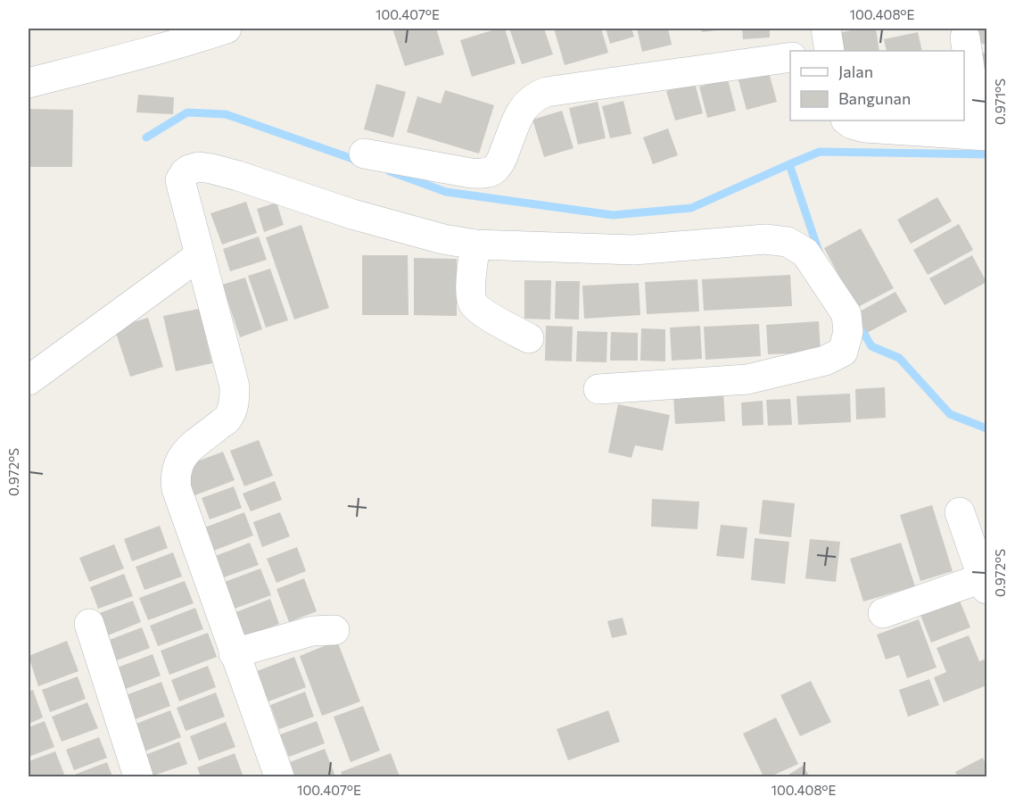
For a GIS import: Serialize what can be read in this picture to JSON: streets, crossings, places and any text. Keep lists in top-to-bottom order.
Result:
{
  "legend": ["Jalan", "Bangunan"],
  "coordinates": [
    "100.407°E",
    "100.408°E",
    "0.971°S",
    "0.972°S"
  ]
}
